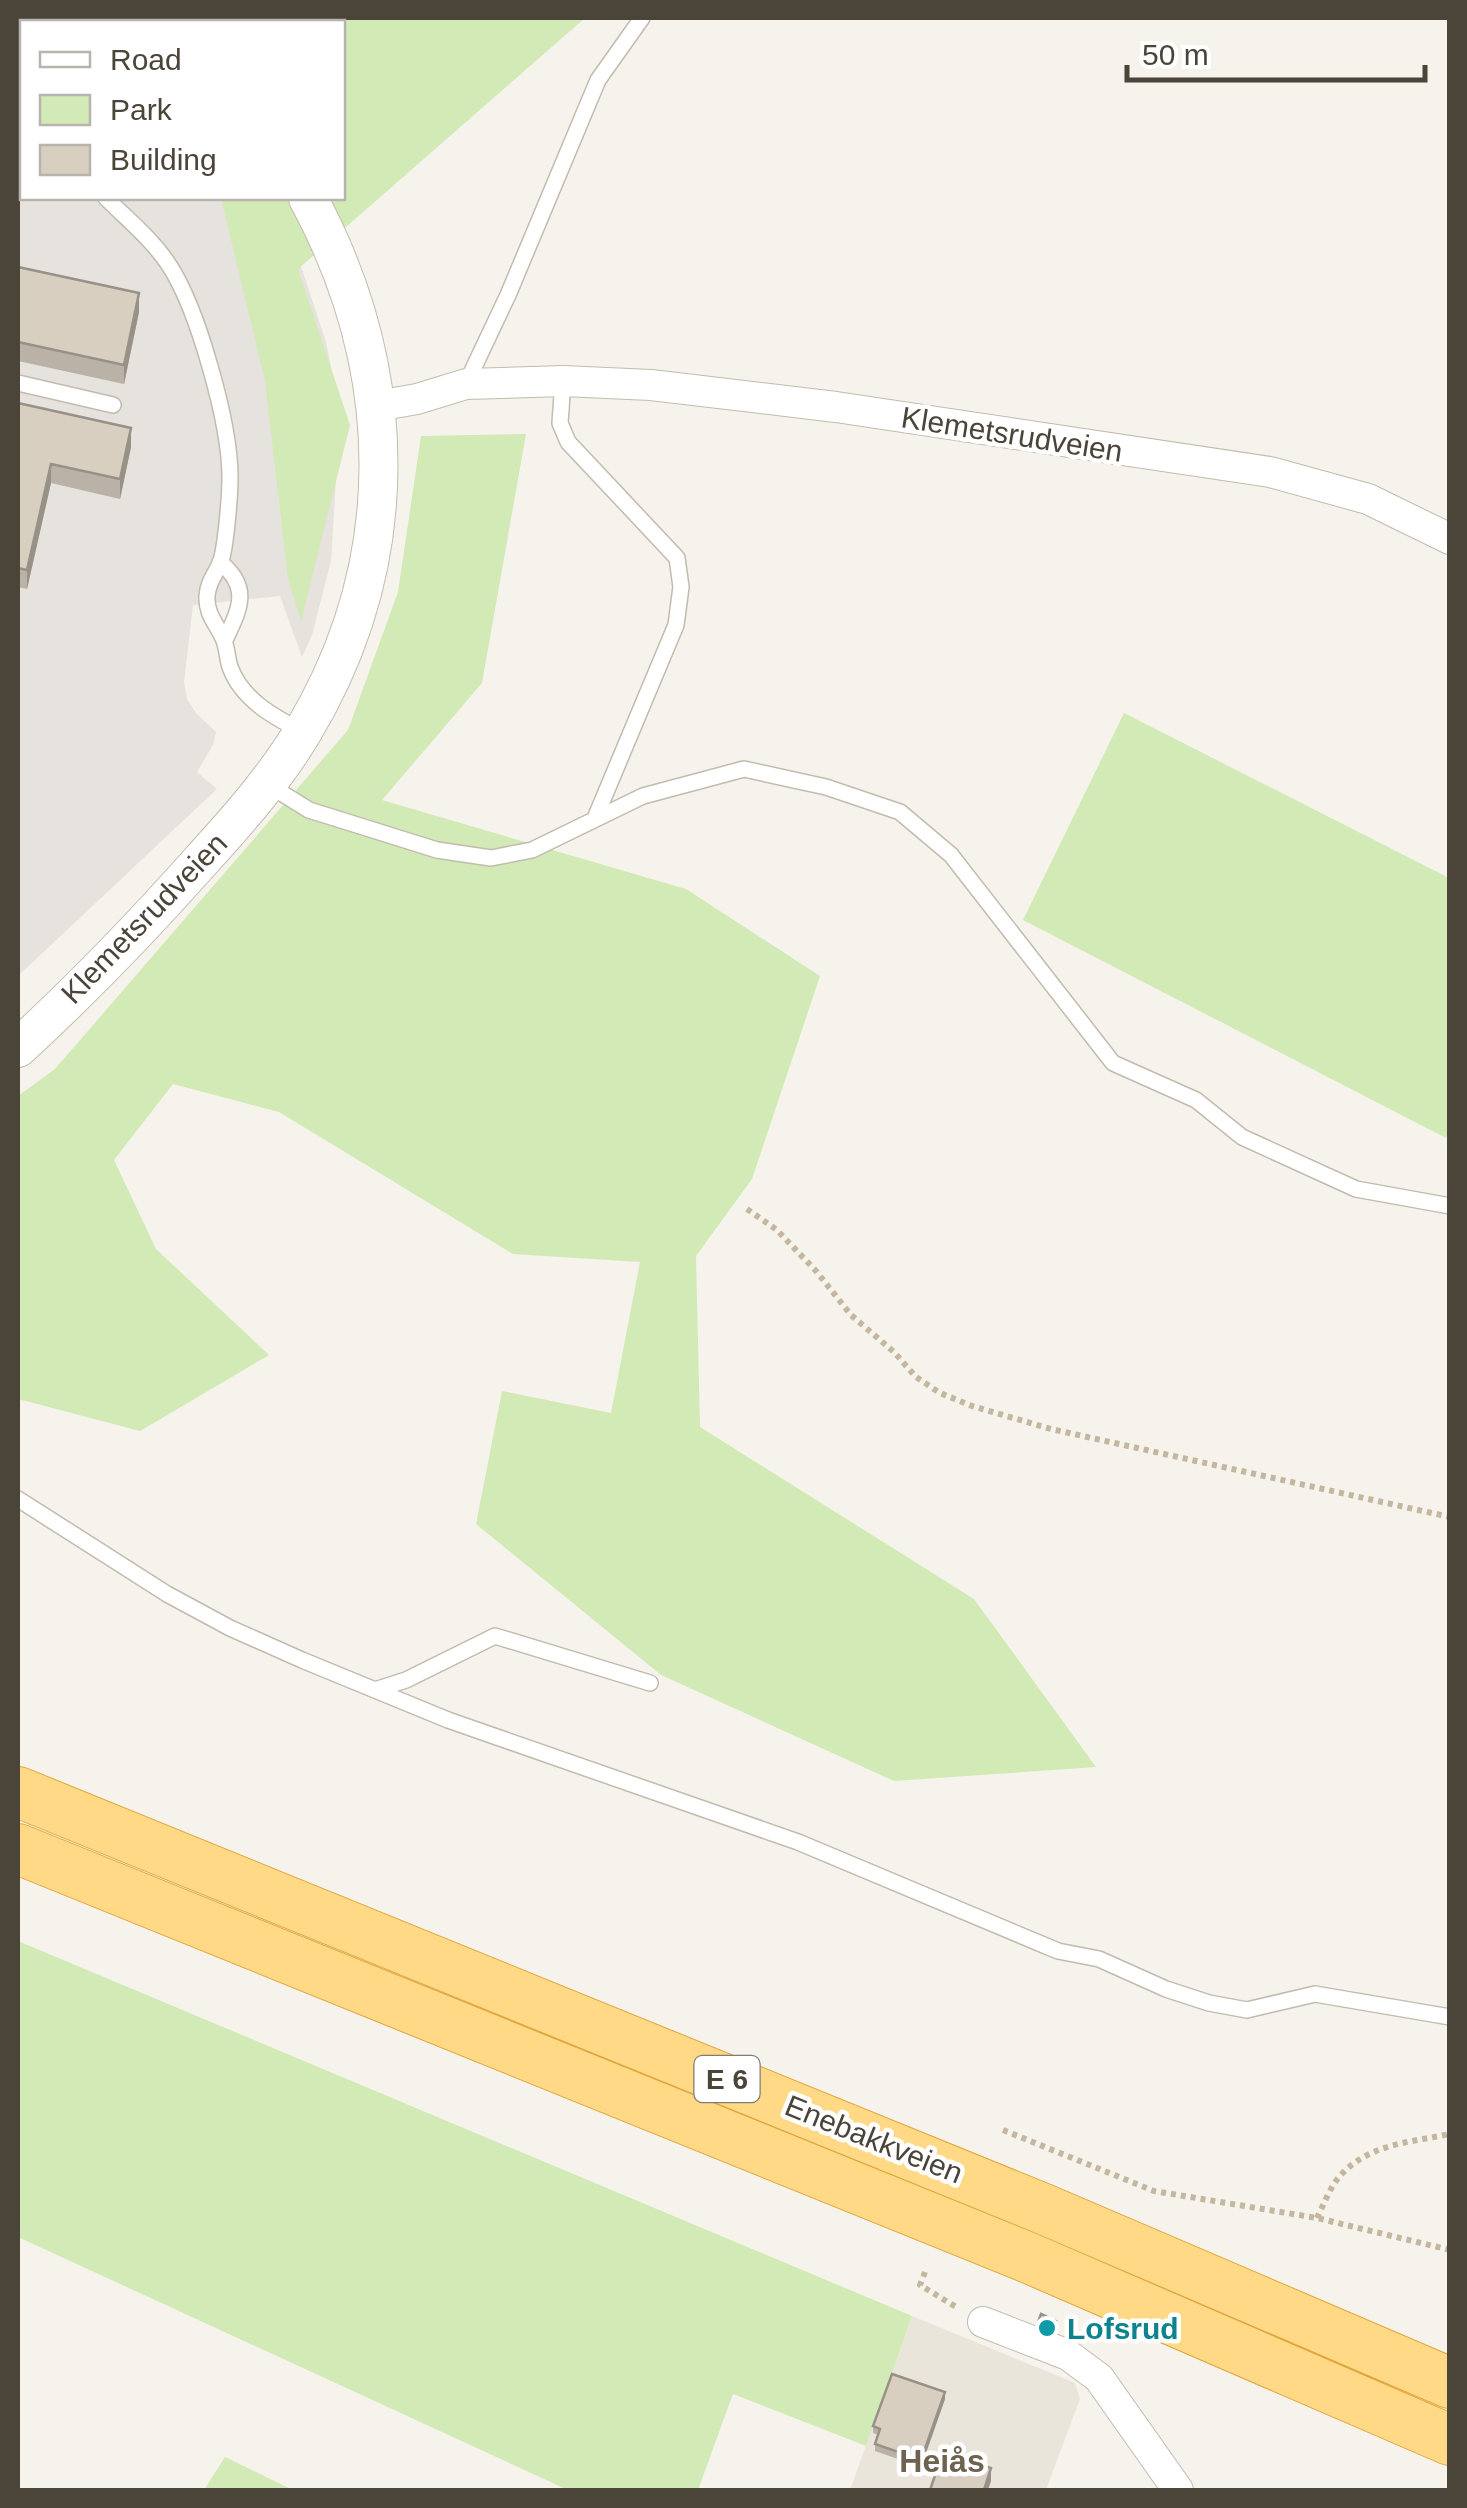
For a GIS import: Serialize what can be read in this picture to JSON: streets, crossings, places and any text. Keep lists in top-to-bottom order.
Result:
{
  "streets": {
    "highway": ["E 6", "Enebakkveien"],
    "street": ["Klemetsrudveien"]
  },
  "districts": ["Heiås"],
  "places": ["Lofsrud"],
  "legend": ["Road", "Park", "Building"],
  "scale_bar": "50 m"
}
